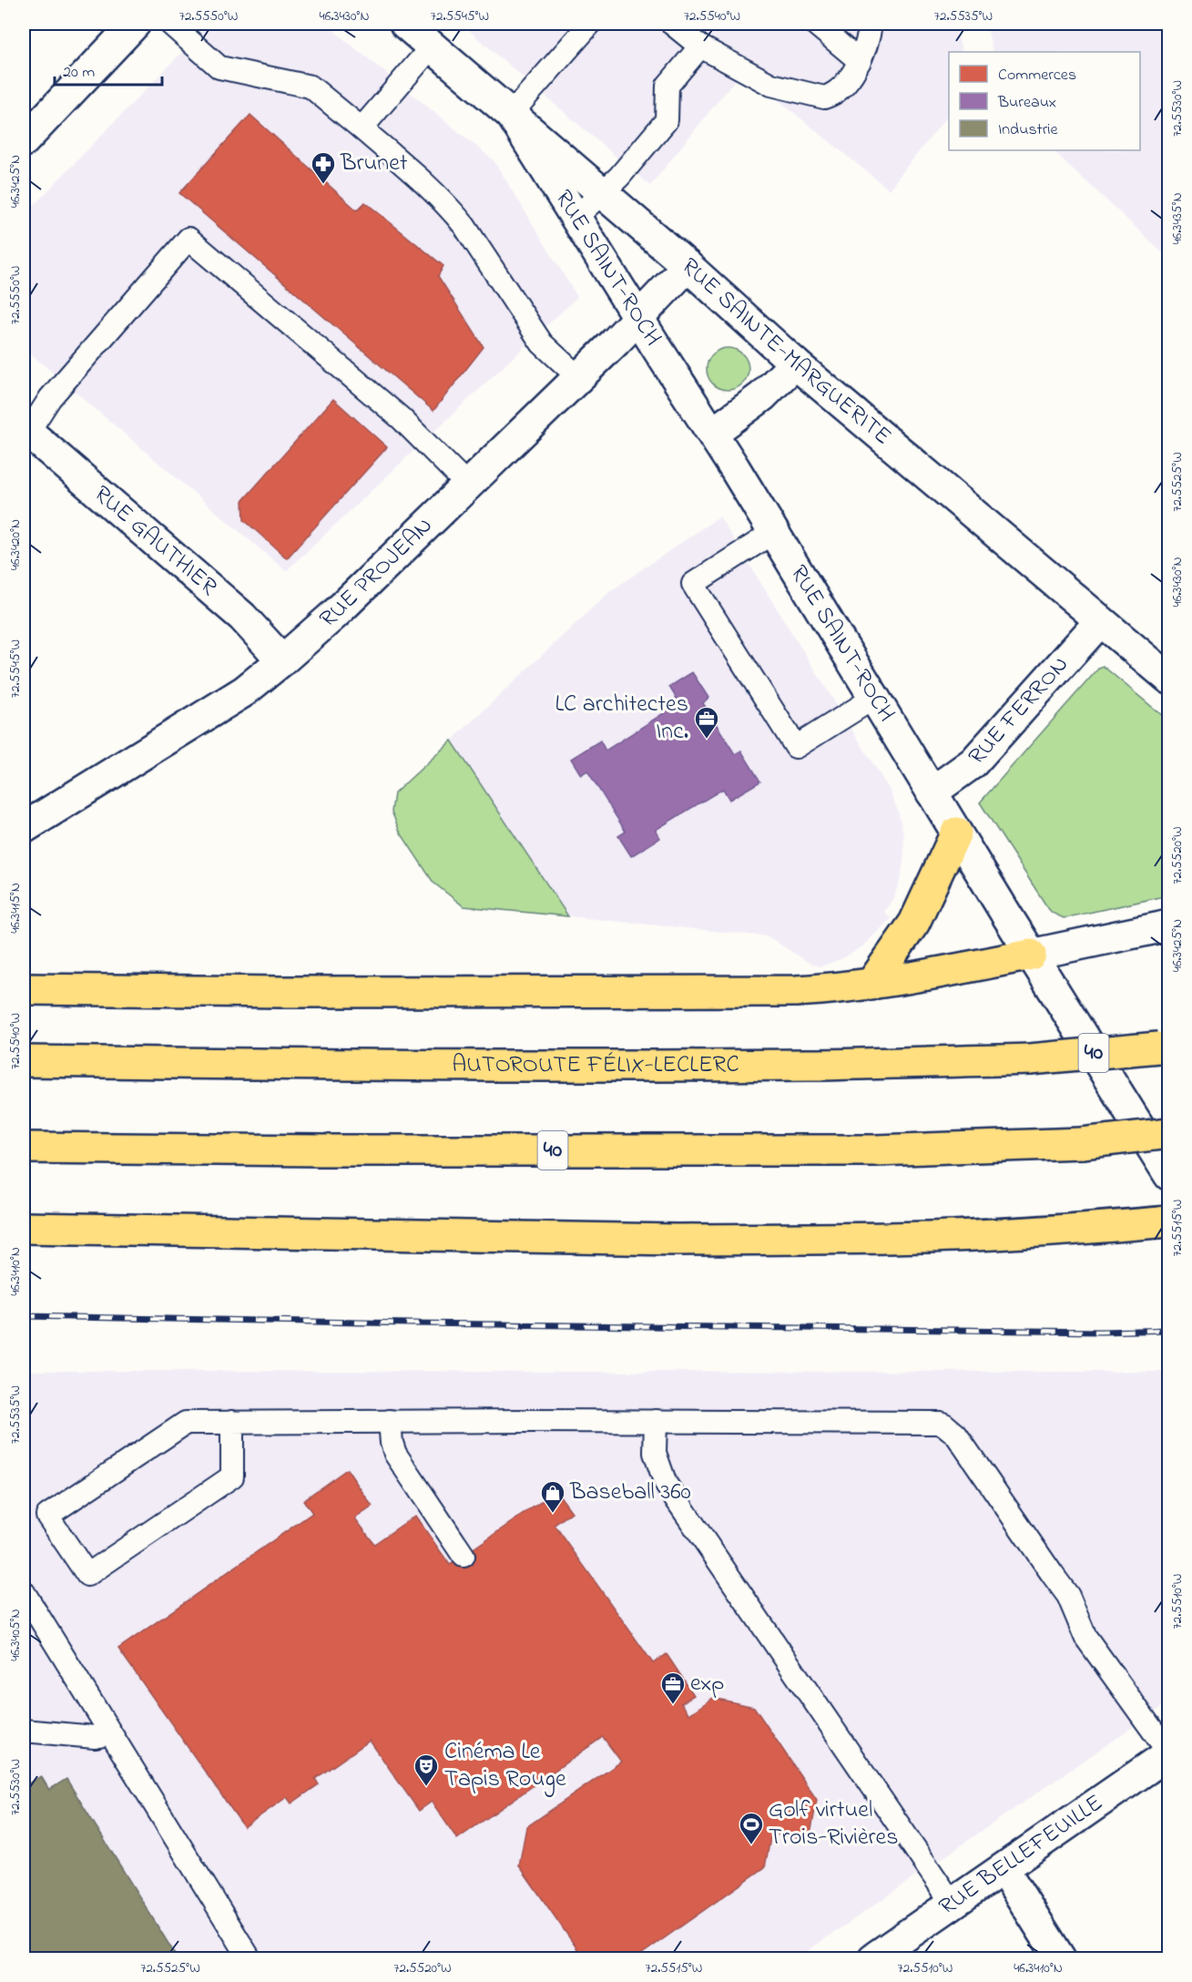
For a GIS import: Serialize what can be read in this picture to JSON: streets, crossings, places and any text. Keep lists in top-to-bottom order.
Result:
{
  "streets": {
    "highway": ["40", "AUTOROUTE FÉLIX-LECLERC"],
    "street": [
      "RUE SAINT-ROCH",
      "RUE SAINTE-MARGUERITE",
      "RUE GAUTHIER",
      "RUE PROJEAN",
      "RUE FERRON",
      "RUE BELLEFEUILLE"
    ]
  },
  "crossings": [
    ["RUE SAINT-ROCH", "RUE SAINTE-MARGUERITE"],
    ["RUE SAINT-ROCH", "RUE PROJEAN"],
    ["RUE SAINT-ROCH", "RUE FERRON"],
    ["RUE SAINTE-MARGUERITE", "RUE PROJEAN"],
    ["RUE SAINTE-MARGUERITE", "RUE FERRON"],
    ["RUE GAUTHIER", "RUE PROJEAN"]
  ],
  "places": {
    "pharmacy": ["Brunet"],
    "office": ["LC architectes Inc.", "exp"],
    "shop": ["Baseball 360"],
    "theatre": ["Cinéma Le Tapis Rouge"],
    "sports": ["Golf virtuel Trois-Rivières"]
  },
  "legend": ["Commerces", "Bureaux", "Industrie"],
  "scale_bar": "20 m",
  "coordinates": [
    "72.5550°W",
    "46.3430°N",
    "72.5545°W",
    "72.5540°W",
    "72.5535°W",
    "72.5530°W",
    "46.3425°N",
    "46.3435°N",
    "72.5525°W",
    "46.3420°N",
    "72.5520°W",
    "46.3415°N",
    "72.5515°W",
    "46.3410°N",
    "72.5510°W",
    "46.3405°N"
  ]
}
